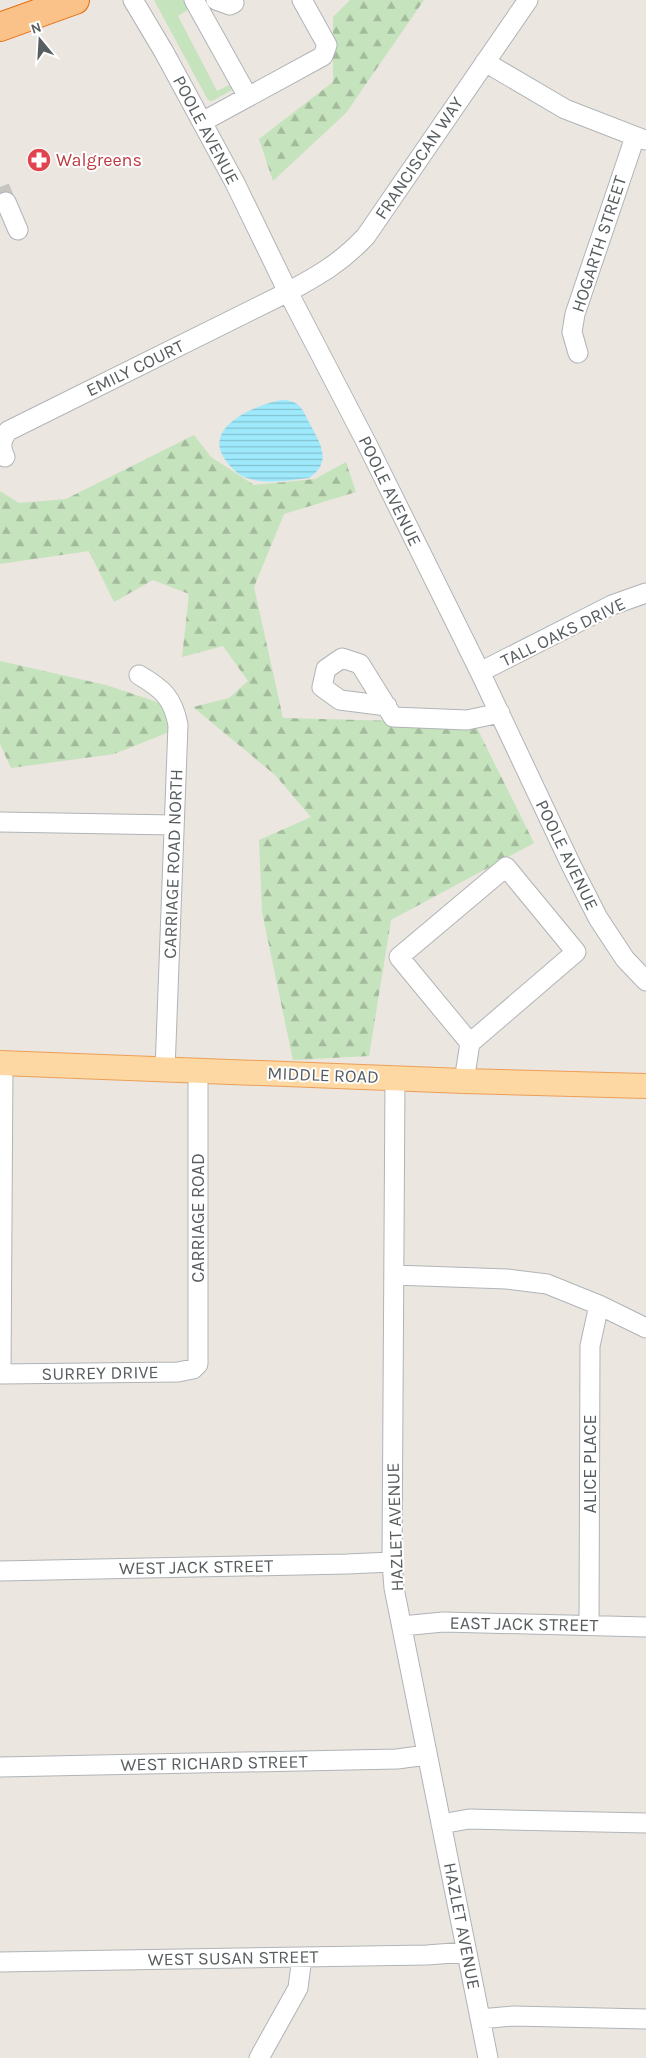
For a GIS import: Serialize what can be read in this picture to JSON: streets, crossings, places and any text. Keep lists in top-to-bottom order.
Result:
{
  "streets": {
    "main road": ["MIDDLE ROAD"],
    "street": [
      "POOLE AVENUE",
      "FRANCISCAN WAY",
      "HOGARTH STREET",
      "EMILY COURT",
      "TALL OAKS DRIVE",
      "CARRIAGE ROAD NORTH",
      "CARRIAGE ROAD",
      "SURREY DRIVE",
      "ALICE PLACE",
      "HAZLET AVENUE",
      "WEST JACK STREET",
      "EAST JACK STREET",
      "WEST RICHARD STREET",
      "WEST SUSAN STREET"
    ]
  },
  "crossings": [
    ["POOLE AVENUE", "FRANCISCAN WAY"],
    ["POOLE AVENUE", "EMILY COURT"],
    ["POOLE AVENUE", "TALL OAKS DRIVE"],
    ["FRANCISCAN WAY", "EMILY COURT"],
    ["CARRIAGE ROAD NORTH", "MIDDLE ROAD"],
    ["MIDDLE ROAD", "CARRIAGE ROAD"],
    ["MIDDLE ROAD", "HAZLET AVENUE"],
    ["CARRIAGE ROAD", "SURREY DRIVE"],
    ["ALICE PLACE", "EAST JACK STREET"],
    ["HAZLET AVENUE", "WEST JACK STREET"],
    ["HAZLET AVENUE", "EAST JACK STREET"],
    ["HAZLET AVENUE", "WEST RICHARD STREET"],
    ["HAZLET AVENUE", "WEST SUSAN STREET"]
  ],
  "places": {
    "pharmacy": ["Walgreens"]
  },
  "north": "top"
}
